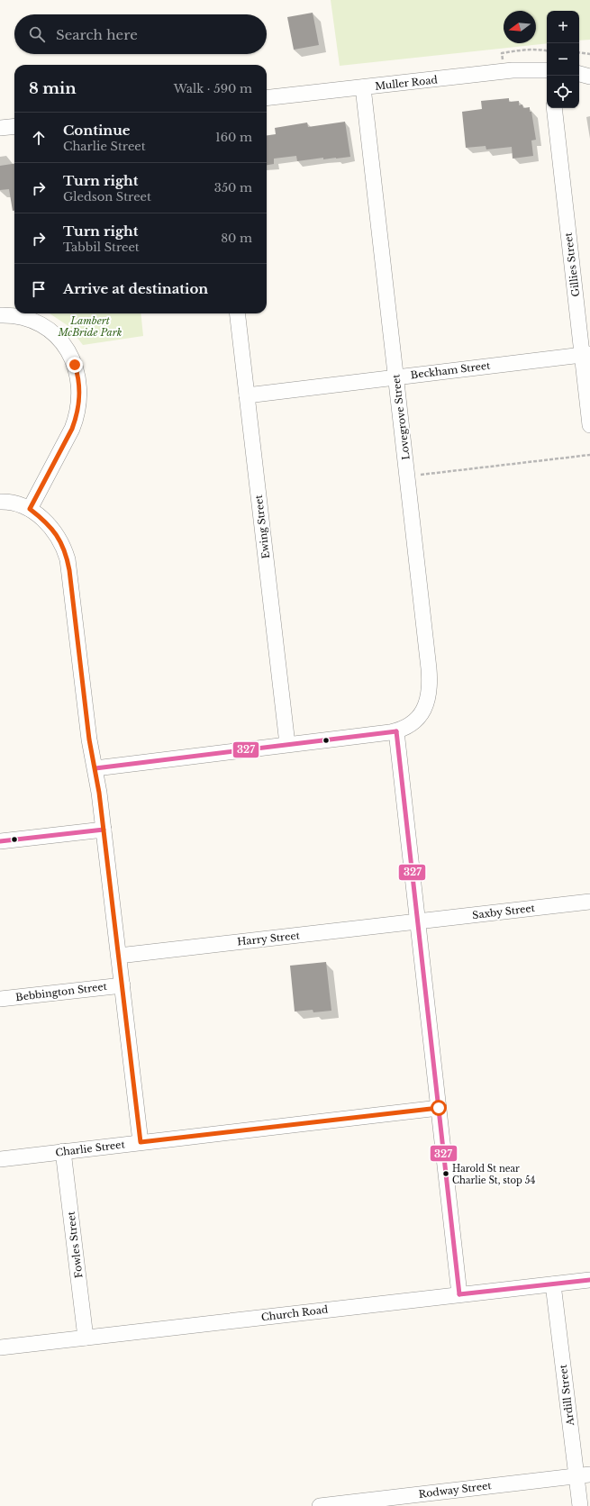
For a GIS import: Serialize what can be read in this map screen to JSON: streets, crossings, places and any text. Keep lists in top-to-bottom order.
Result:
{
  "streets": {
    "street": [
      "Muller Road",
      "Gillies Street",
      "Beckham Street",
      "Lovegrove Street",
      "Ewing Street",
      "Saxby Street",
      "Harry Street",
      "Bebbington Street",
      "Charlie Street",
      "Fowles Street",
      "Church Road",
      "Ardill Street",
      "Rodway Street"
    ]
  },
  "crossings": [
    ["Muller Road", "Lovegrove Street"],
    ["Gillies Street", "Beckham Street"],
    ["Beckham Street", "Lovegrove Street"],
    ["Beckham Street", "Ewing Street"],
    ["Saxby Street", "Harry Street"],
    ["Charlie Street", "Fowles Street"],
    ["Fowles Street", "Church Road"],
    ["Church Road", "Ardill Street"],
    ["Ardill Street", "Rodway Street"]
  ],
  "parks": ["Lambert McBride Park"],
  "places": ["Harold St near Charlie St, stop 54"],
  "lines": ["transit line 327"],
  "north": "left",
  "page": {
    "map_buttons": ["+", "−"],
    "search": "Search here",
    "heading": ["8 min", "Walk · 590 m"],
    "list": [
      ["Continue", "Charlie Street", "160 m"],
      ["Turn right", "Gledson Street", "350 m"],
      ["Turn right", "Tabbil Street", "80 m"],
      "Arrive at destination"
    ]
  }
}
